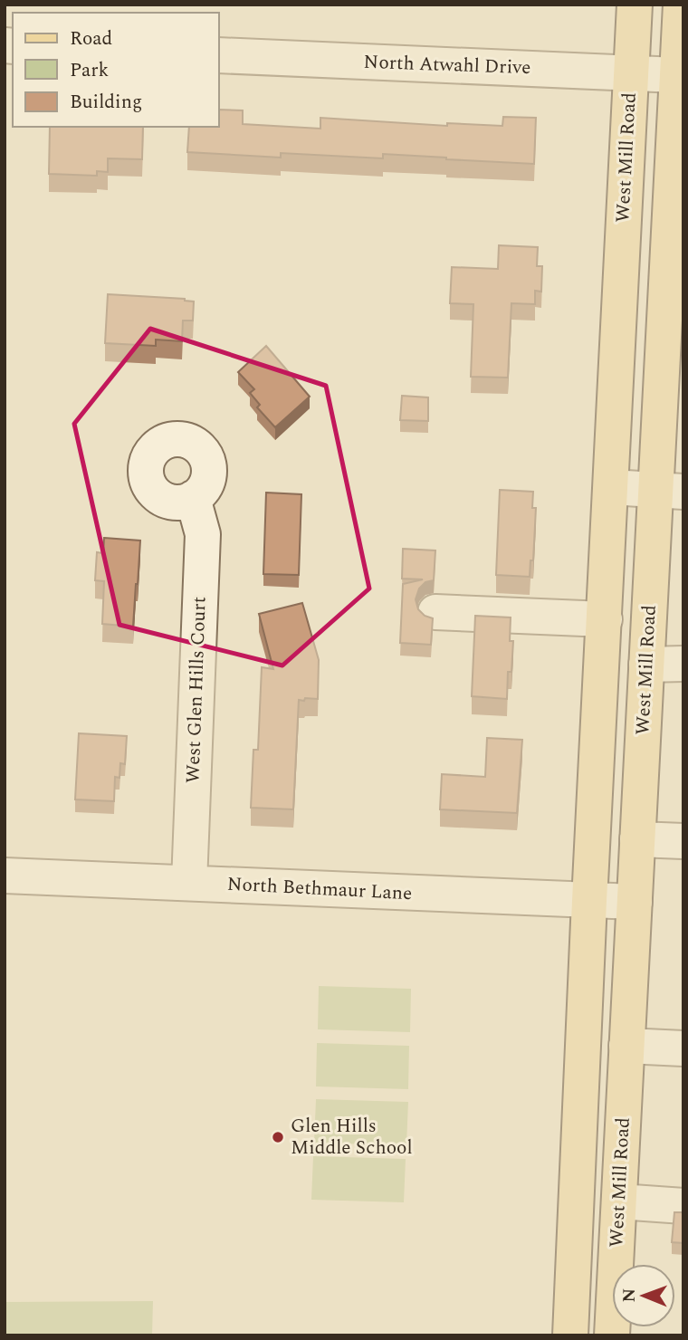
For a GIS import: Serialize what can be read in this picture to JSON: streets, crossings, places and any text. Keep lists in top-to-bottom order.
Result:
{
  "streets": {
    "main road": ["West Mill Road"],
    "street": ["North Atwahl Drive", "West Glen Hills Court", "North Bethmaur Lane"]
  },
  "crossings": [
    ["North Atwahl Drive", "West Mill Road"],
    ["West Mill Road", "North Bethmaur Lane"],
    ["West Glen Hills Court", "North Bethmaur Lane"]
  ],
  "places": ["Glen Hills Middle School"],
  "legend": ["Road", "Park", "Building"],
  "north": "left"
}
